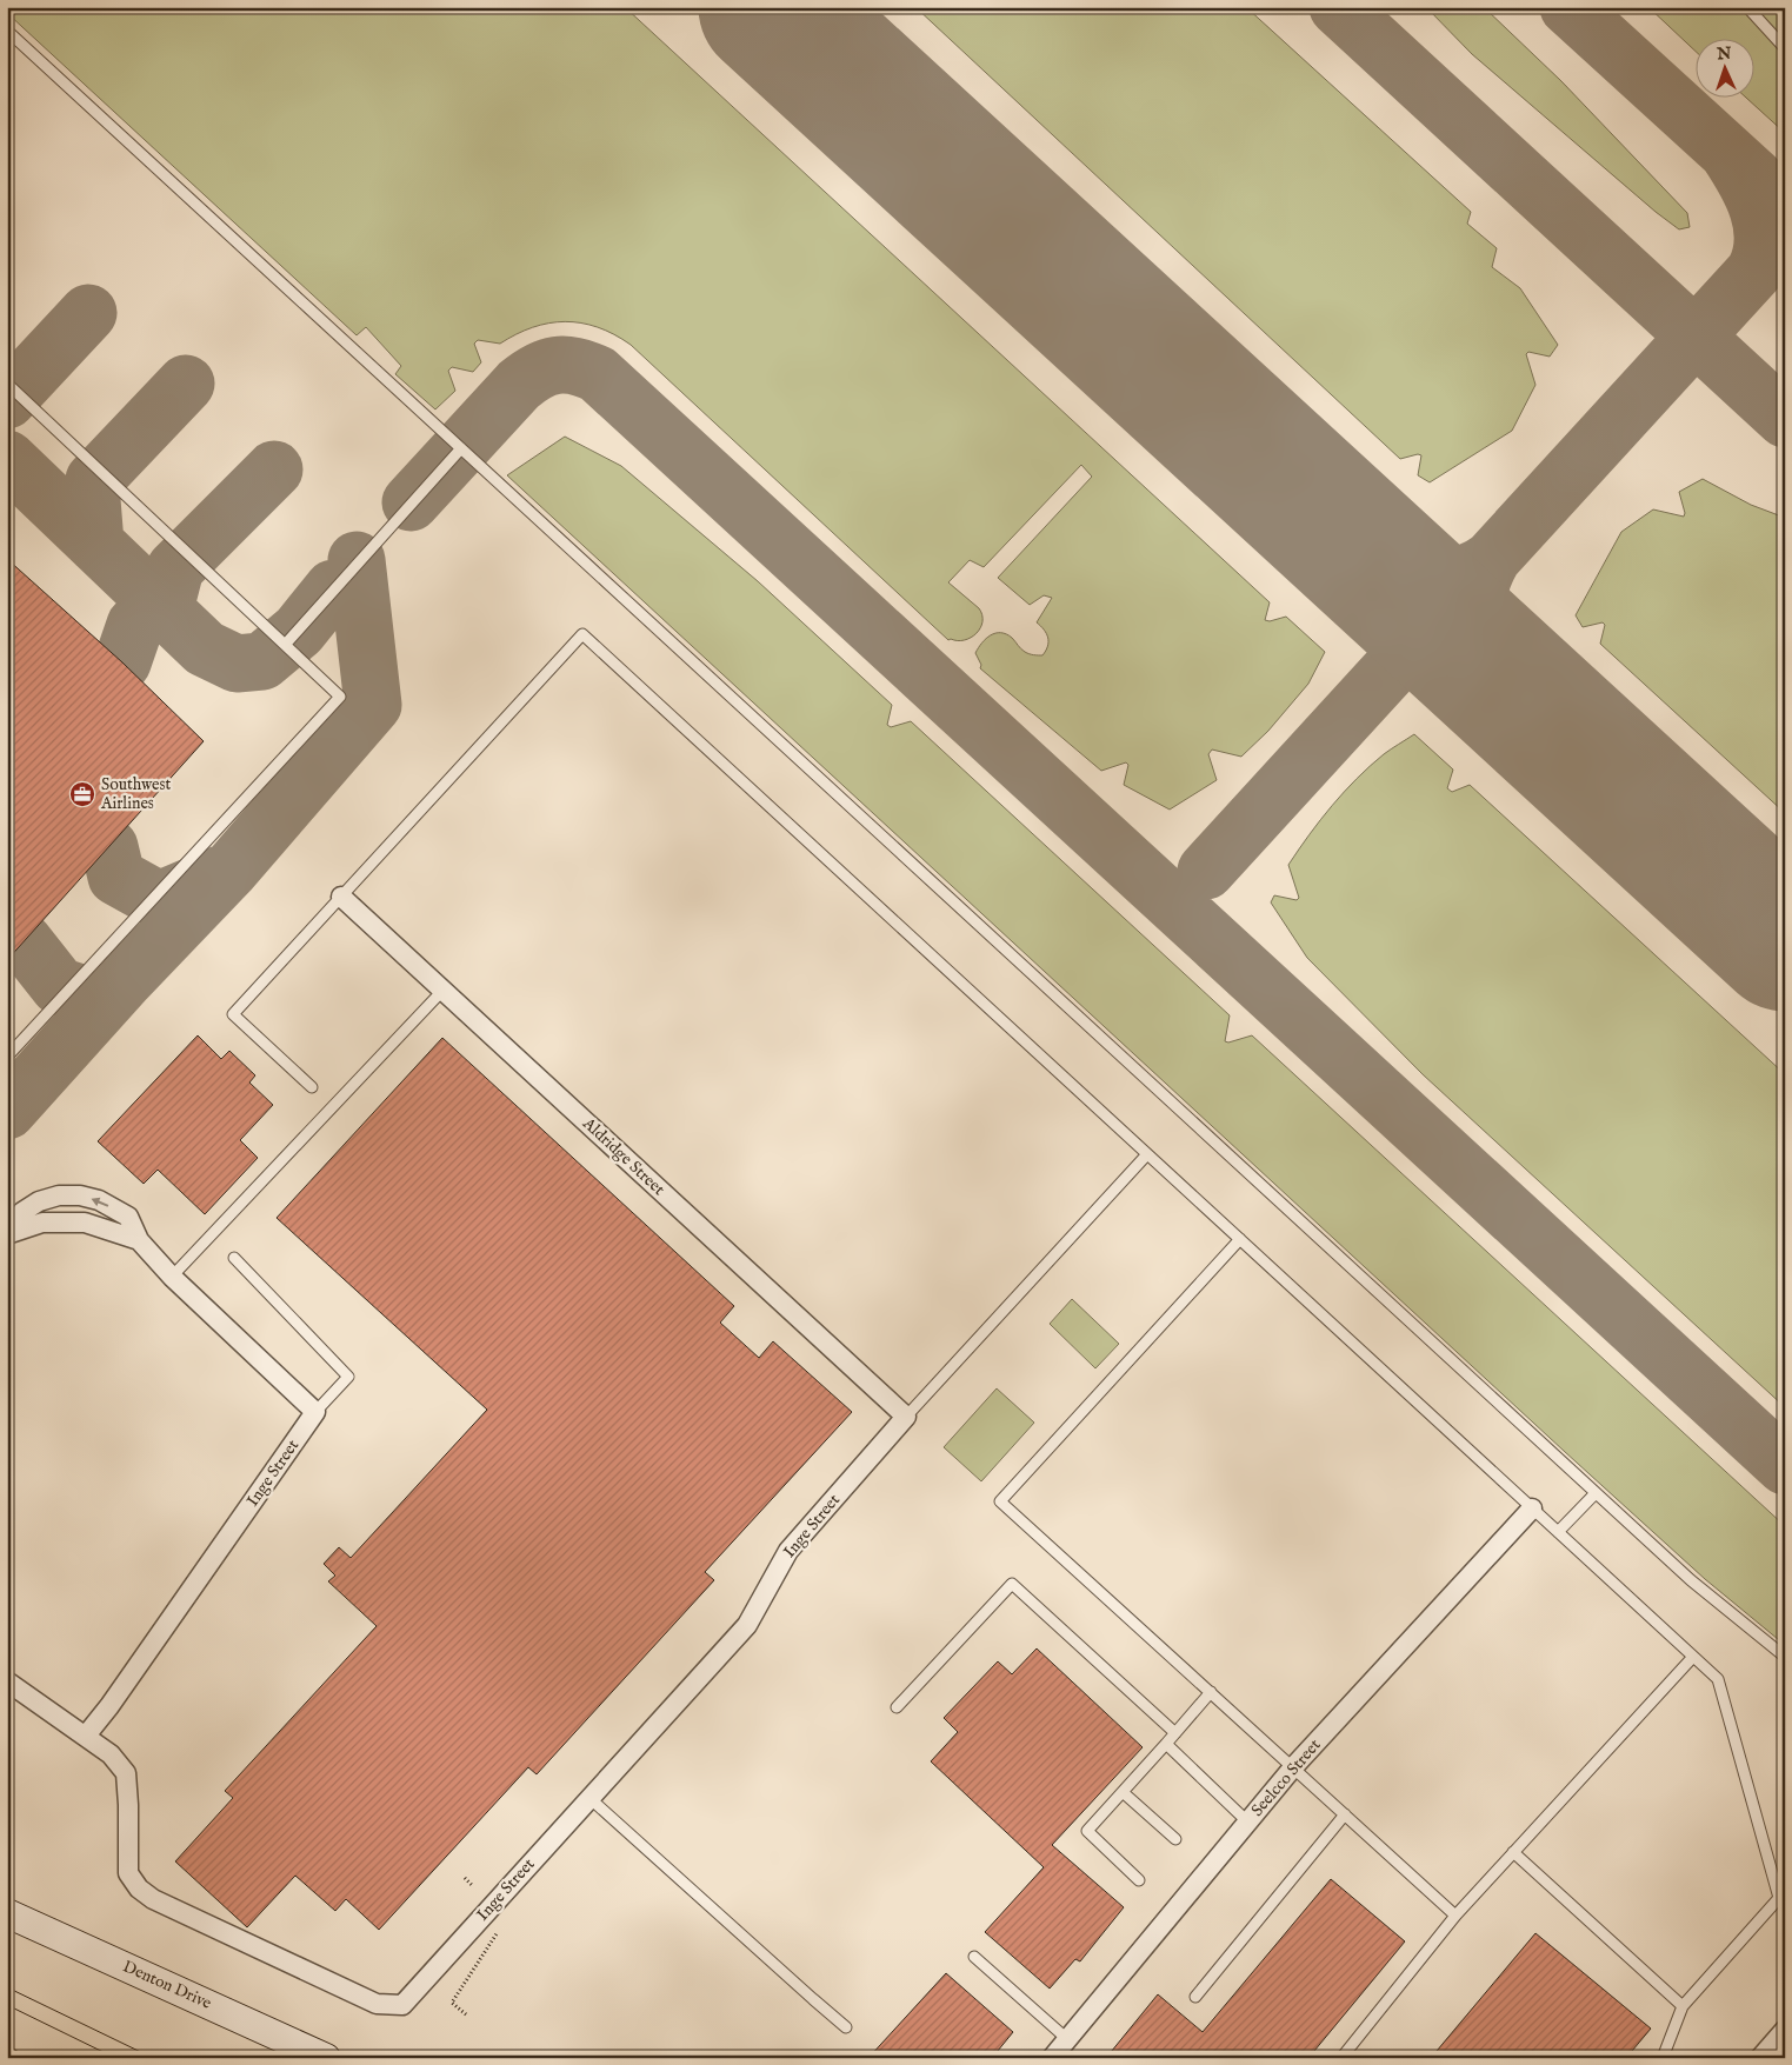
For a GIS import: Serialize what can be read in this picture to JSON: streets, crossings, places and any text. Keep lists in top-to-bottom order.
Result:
{
  "streets": {
    "main road": ["Denton Drive"],
    "street": ["Aldridge Street", "Inge Street", "Seelcco Street"]
  },
  "crossings": [
    ["Aldridge Street", "Inge Street"]
  ],
  "places": {
    "office": ["Southwest Airlines"]
  },
  "north": "top"
}
